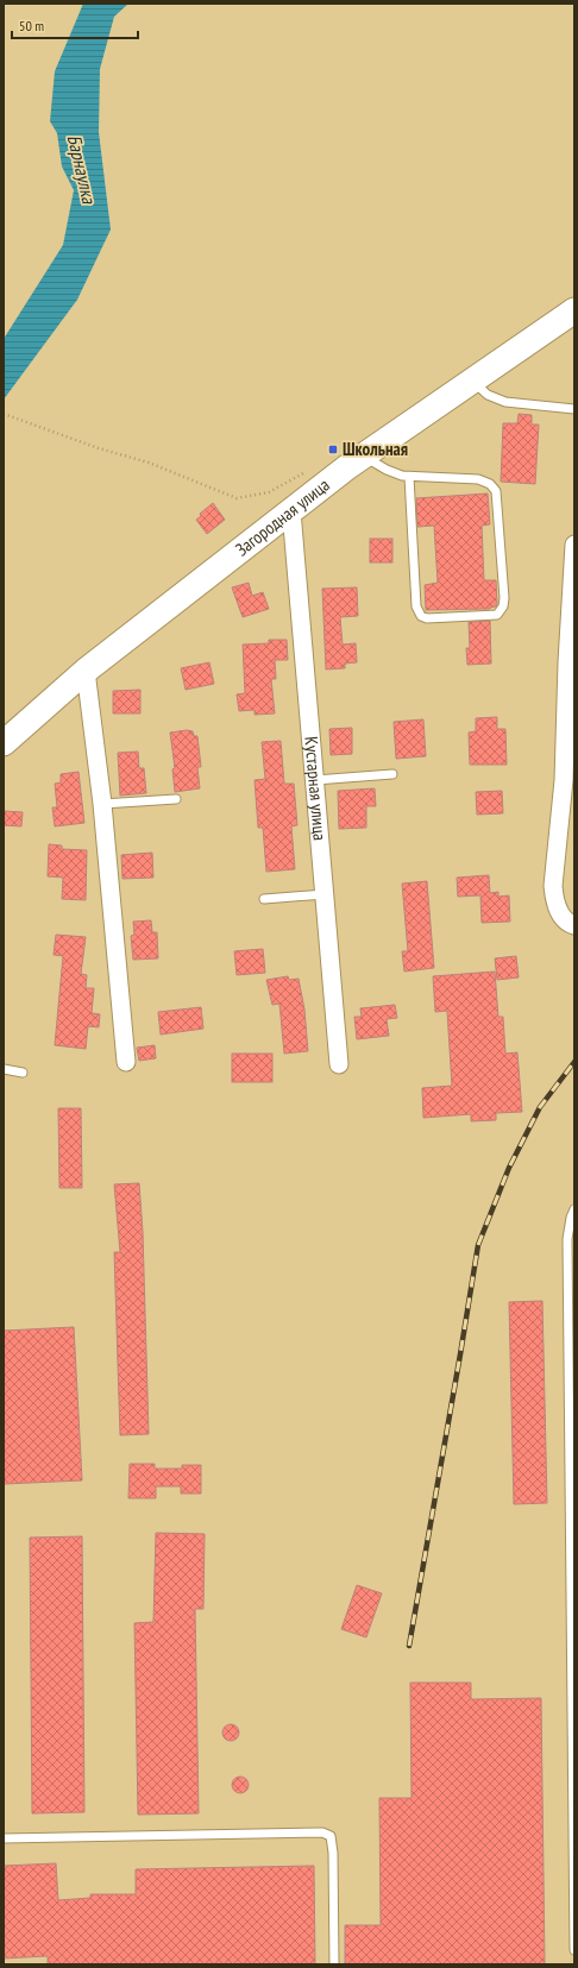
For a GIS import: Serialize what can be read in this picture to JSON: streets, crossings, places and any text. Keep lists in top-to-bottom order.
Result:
{
  "streets": {
    "main road": ["Загородная улица"],
    "street": ["Кустарная улица"]
  },
  "crossings": [
    ["Загородная улица", "Кустарная улица"]
  ],
  "water": ["Барнаулка"],
  "places": {
    "transit": ["Школьная"]
  },
  "scale_bar": "50 m"
}
